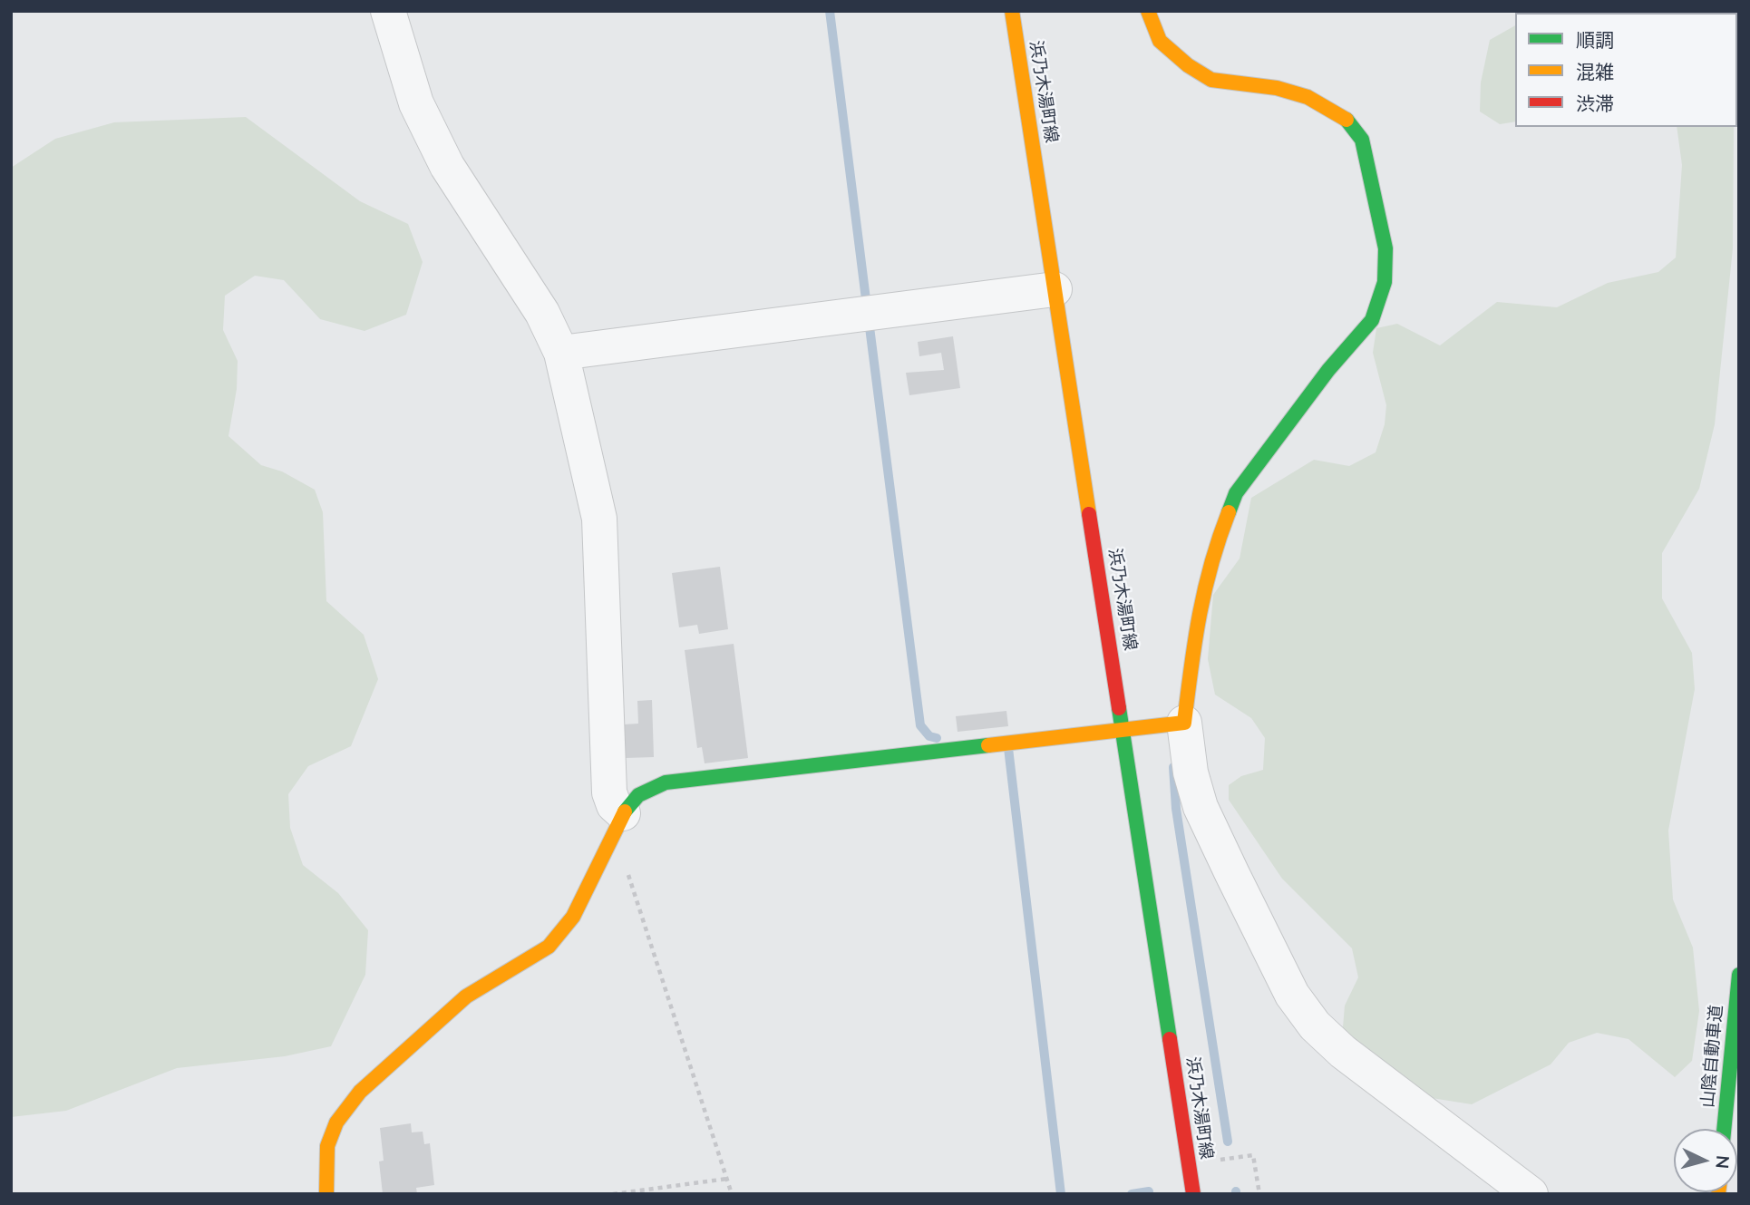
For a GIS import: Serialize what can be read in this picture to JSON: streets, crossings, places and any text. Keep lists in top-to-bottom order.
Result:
{
  "streets": {
    "main road": ["浜乃木湯町線", "山陰自動車道"]
  },
  "legend": ["順調", "混雑", "渋滞"],
  "north": "right"
}
